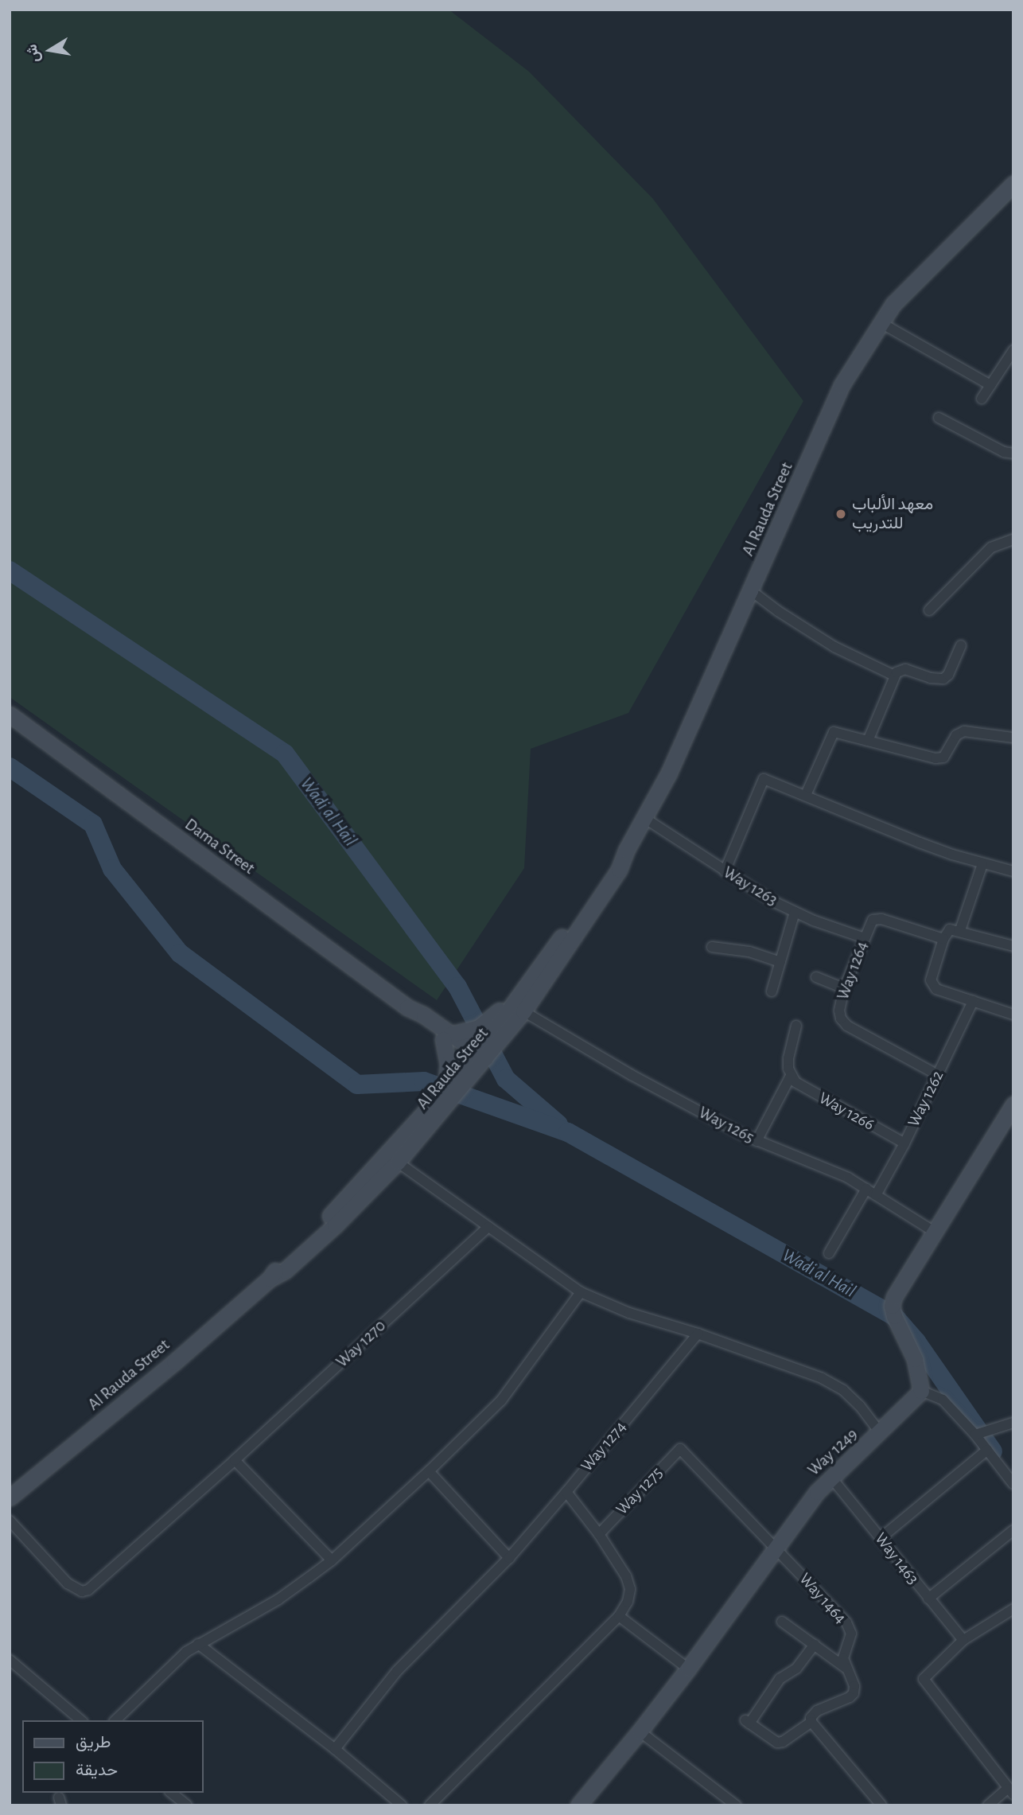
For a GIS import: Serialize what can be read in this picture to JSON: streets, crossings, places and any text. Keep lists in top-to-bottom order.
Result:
{
  "streets": {
    "main road": ["Al Rauda Street", "Dama Street", "Way 1249"],
    "street": [
      "Way 1263",
      "Way 1264",
      "Way 1262",
      "Way 1266",
      "Way 1265",
      "Way 1270",
      "Way 1274",
      "Way 1275",
      "Way 1463",
      "Way 1464"
    ]
  },
  "crossings": [
    ["Al Rauda Street", "Dama Street"],
    ["Al Rauda Street", "Way 1263"],
    ["Al Rauda Street", "Way 1265"],
    ["Way 1263", "Way 1264"],
    ["Way 1264", "Way 1262"],
    ["Way 1262", "Way 1266"],
    ["Way 1262", "Way 1265"],
    ["Way 1249", "Way 1463"],
    ["Way 1249", "Way 1464"],
    ["Way 1275", "Way 1464"]
  ],
  "water": ["Wadi al Hail"],
  "places": ["معهد الألباب للتدريب"],
  "legend": ["طريق", "حديقة"],
  "north": "left"
}
